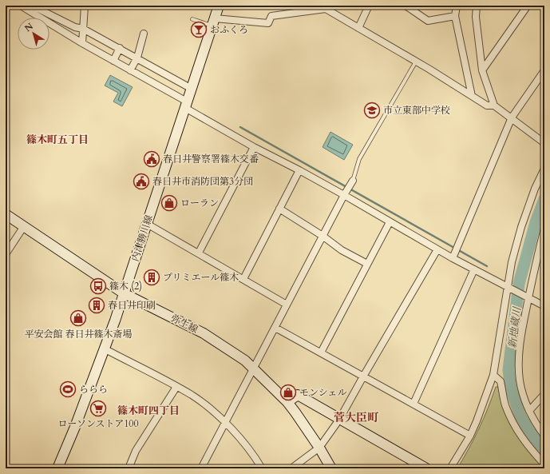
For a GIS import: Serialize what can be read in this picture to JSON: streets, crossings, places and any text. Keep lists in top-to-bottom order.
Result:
{
  "streets": {
    "street": ["内津勝川線", "弥生線"]
  },
  "crossings": [
    ["内津勝川線", "弥生線"]
  ],
  "districts": ["篠木町五丁目", "篠木町四丁目", "菅大臣町"],
  "water": ["新地蔵川"],
  "places": {
    "bar": ["おふくろ"],
    "school or university": ["市立東部中学校"],
    "public building": ["春日井警察署篠木交番", "春日井市消防団第3分団"],
    "shop": ["ローラン", "平安会館 春日井篠木斎場", "モンシェル"],
    "building": ["プリミエール篠木", "春日井印刷"],
    "bus stop": ["篠木 (2)"],
    "sports": ["ららら"],
    "supermarket": ["ローソンストア100"]
  },
  "north": "top left"
}
